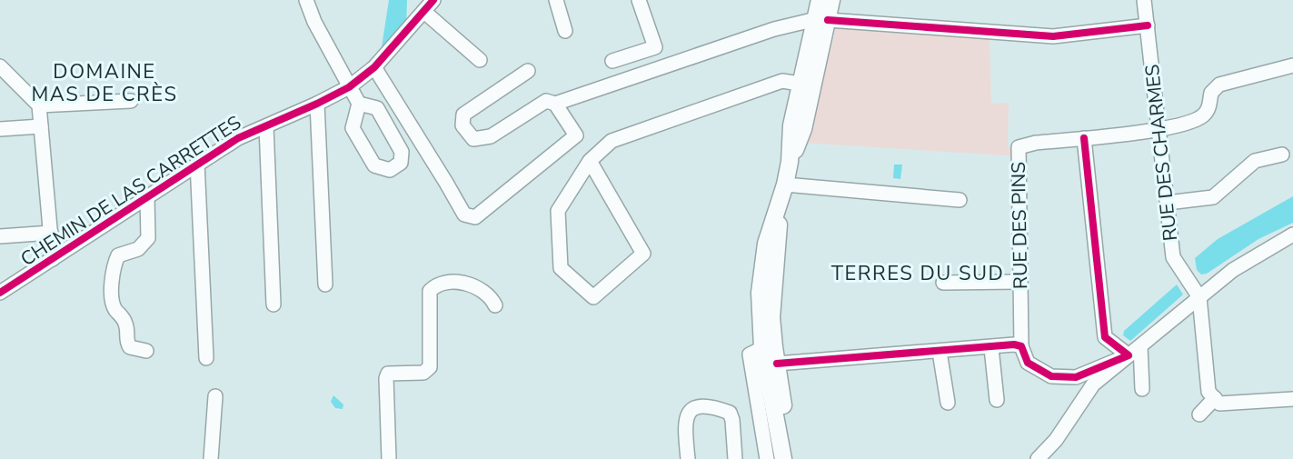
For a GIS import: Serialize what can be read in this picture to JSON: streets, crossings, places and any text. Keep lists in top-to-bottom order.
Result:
{
  "streets": {
    "street": ["RUE DES CHARMES", "CHEMIN DE LAS CARRETTES", "RUE DES PINS"]
  },
  "crossings": [
    ["RUE DES CHARMES", "RUE DES PINS"]
  ],
  "districts": ["DOMAINE MAS DE CRÈS", "TERRES DU SUD"]
}
